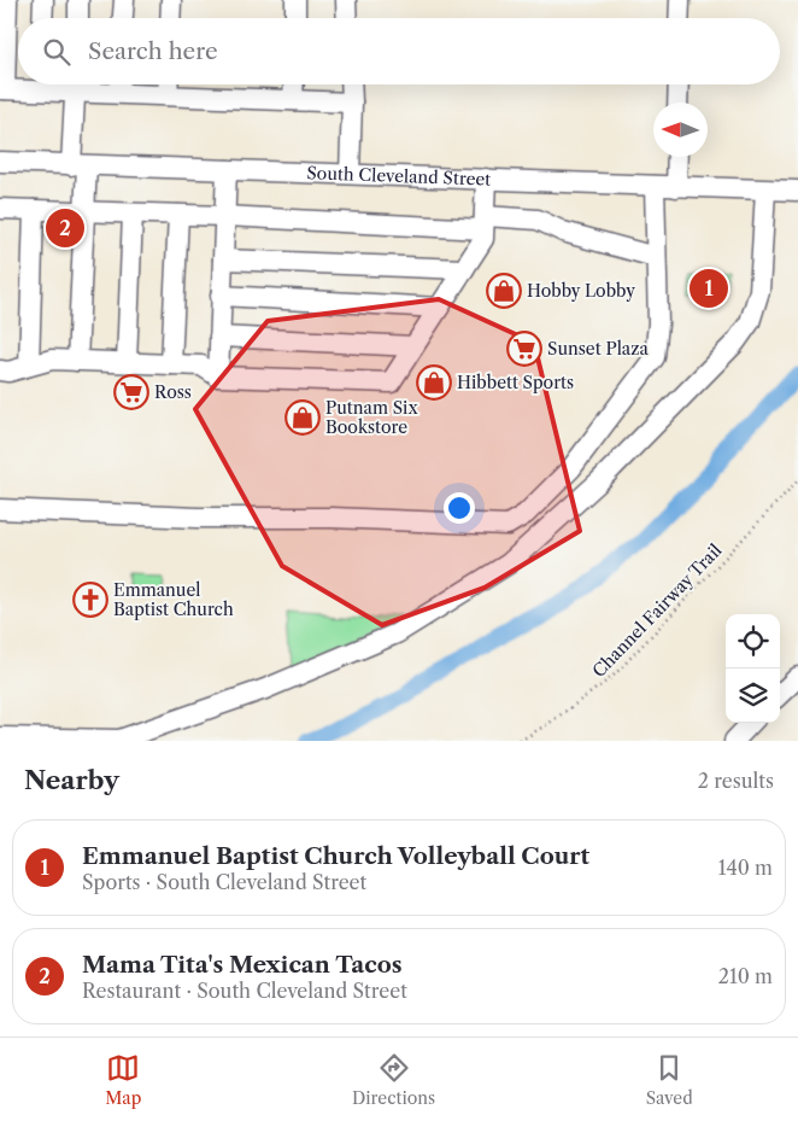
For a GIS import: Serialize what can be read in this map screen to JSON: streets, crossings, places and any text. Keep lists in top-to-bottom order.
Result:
{
  "streets": {
    "street": ["South Cleveland Street"],
    "path": ["Channel Fairway Trail"]
  },
  "places": {
    "shop": ["Hobby Lobby", "Hibbett Sports", "Putnam Six Bookstore"],
    "supermarket": ["Sunset Plaza", "Ross"],
    "church": ["Emmanuel Baptist Church"]
  },
  "north": "left",
  "page": {
    "search": "Search here",
    "pins": ["2", "1"],
    "heading": ["Nearby", "2 results"],
    "list": [
      {
        "mark": "1",
        "name": "Emmanuel Baptist Church Volleyball Court",
        "note": "Sports · South Cleveland Street",
        "value": "140 m"
      },
      {
        "mark": "2",
        "name": "Mama Tita's Mexican Tacos",
        "note": "Restaurant · South Cleveland Street",
        "value": "210 m"
      }
    ],
    "nav": ["Map", "Directions", "Saved"]
  }
}
